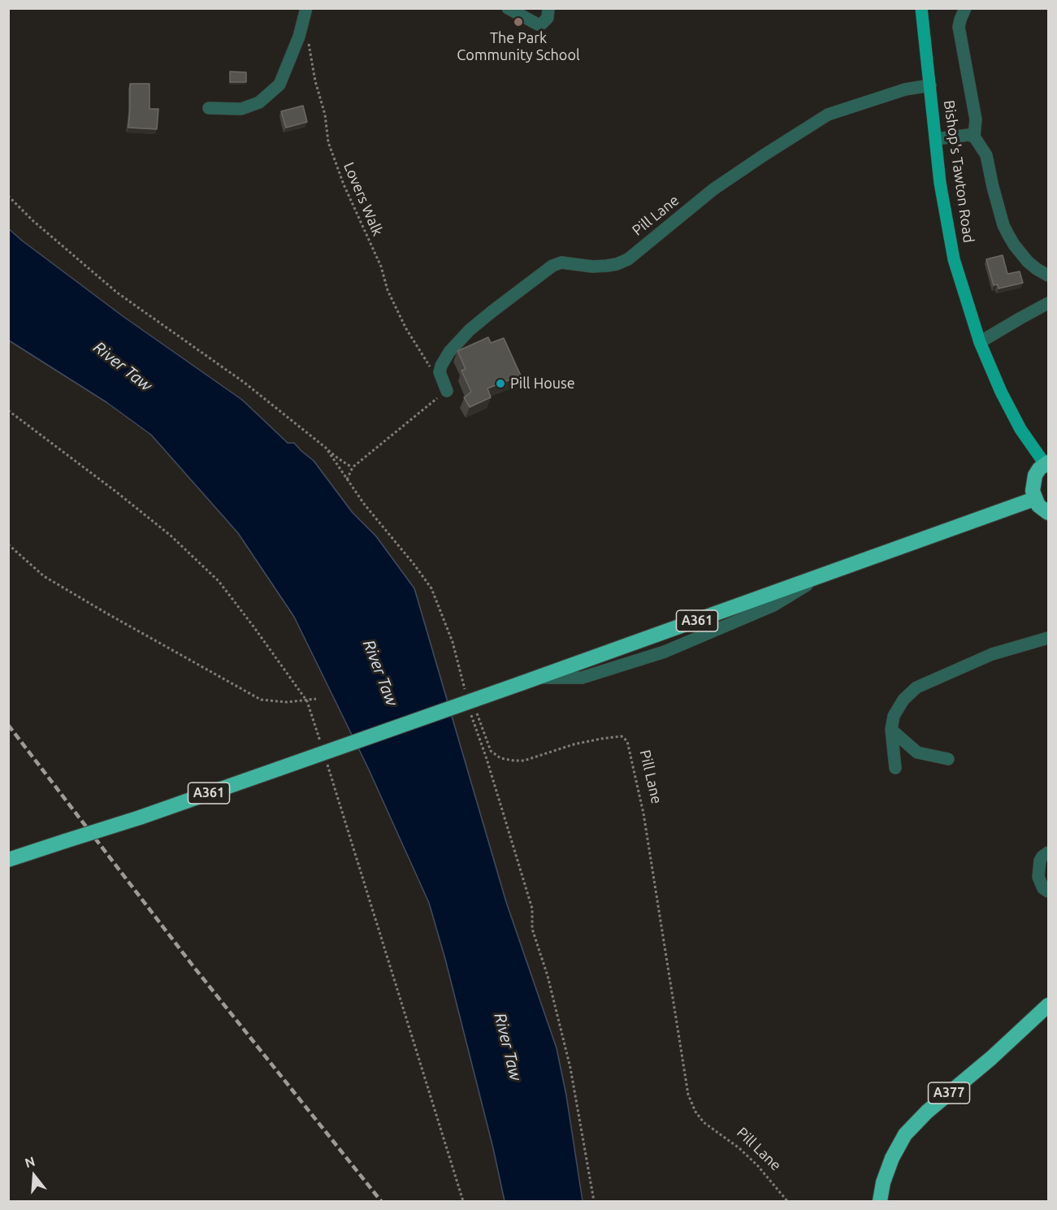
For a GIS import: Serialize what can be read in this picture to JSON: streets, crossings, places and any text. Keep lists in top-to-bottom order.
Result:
{
  "streets": {
    "highway": ["A361", "A377"],
    "main road": ["Bishop's Tawton Road"],
    "street": ["Pill Lane"],
    "path": ["Lovers Walk"]
  },
  "crossings": [
    ["Bishop's Tawton Road", "Pill Lane"],
    ["Lovers Walk", "Pill Lane"]
  ],
  "water": ["River Taw"],
  "places": ["The Park Community School", "Pill House"],
  "north": "top"
}
